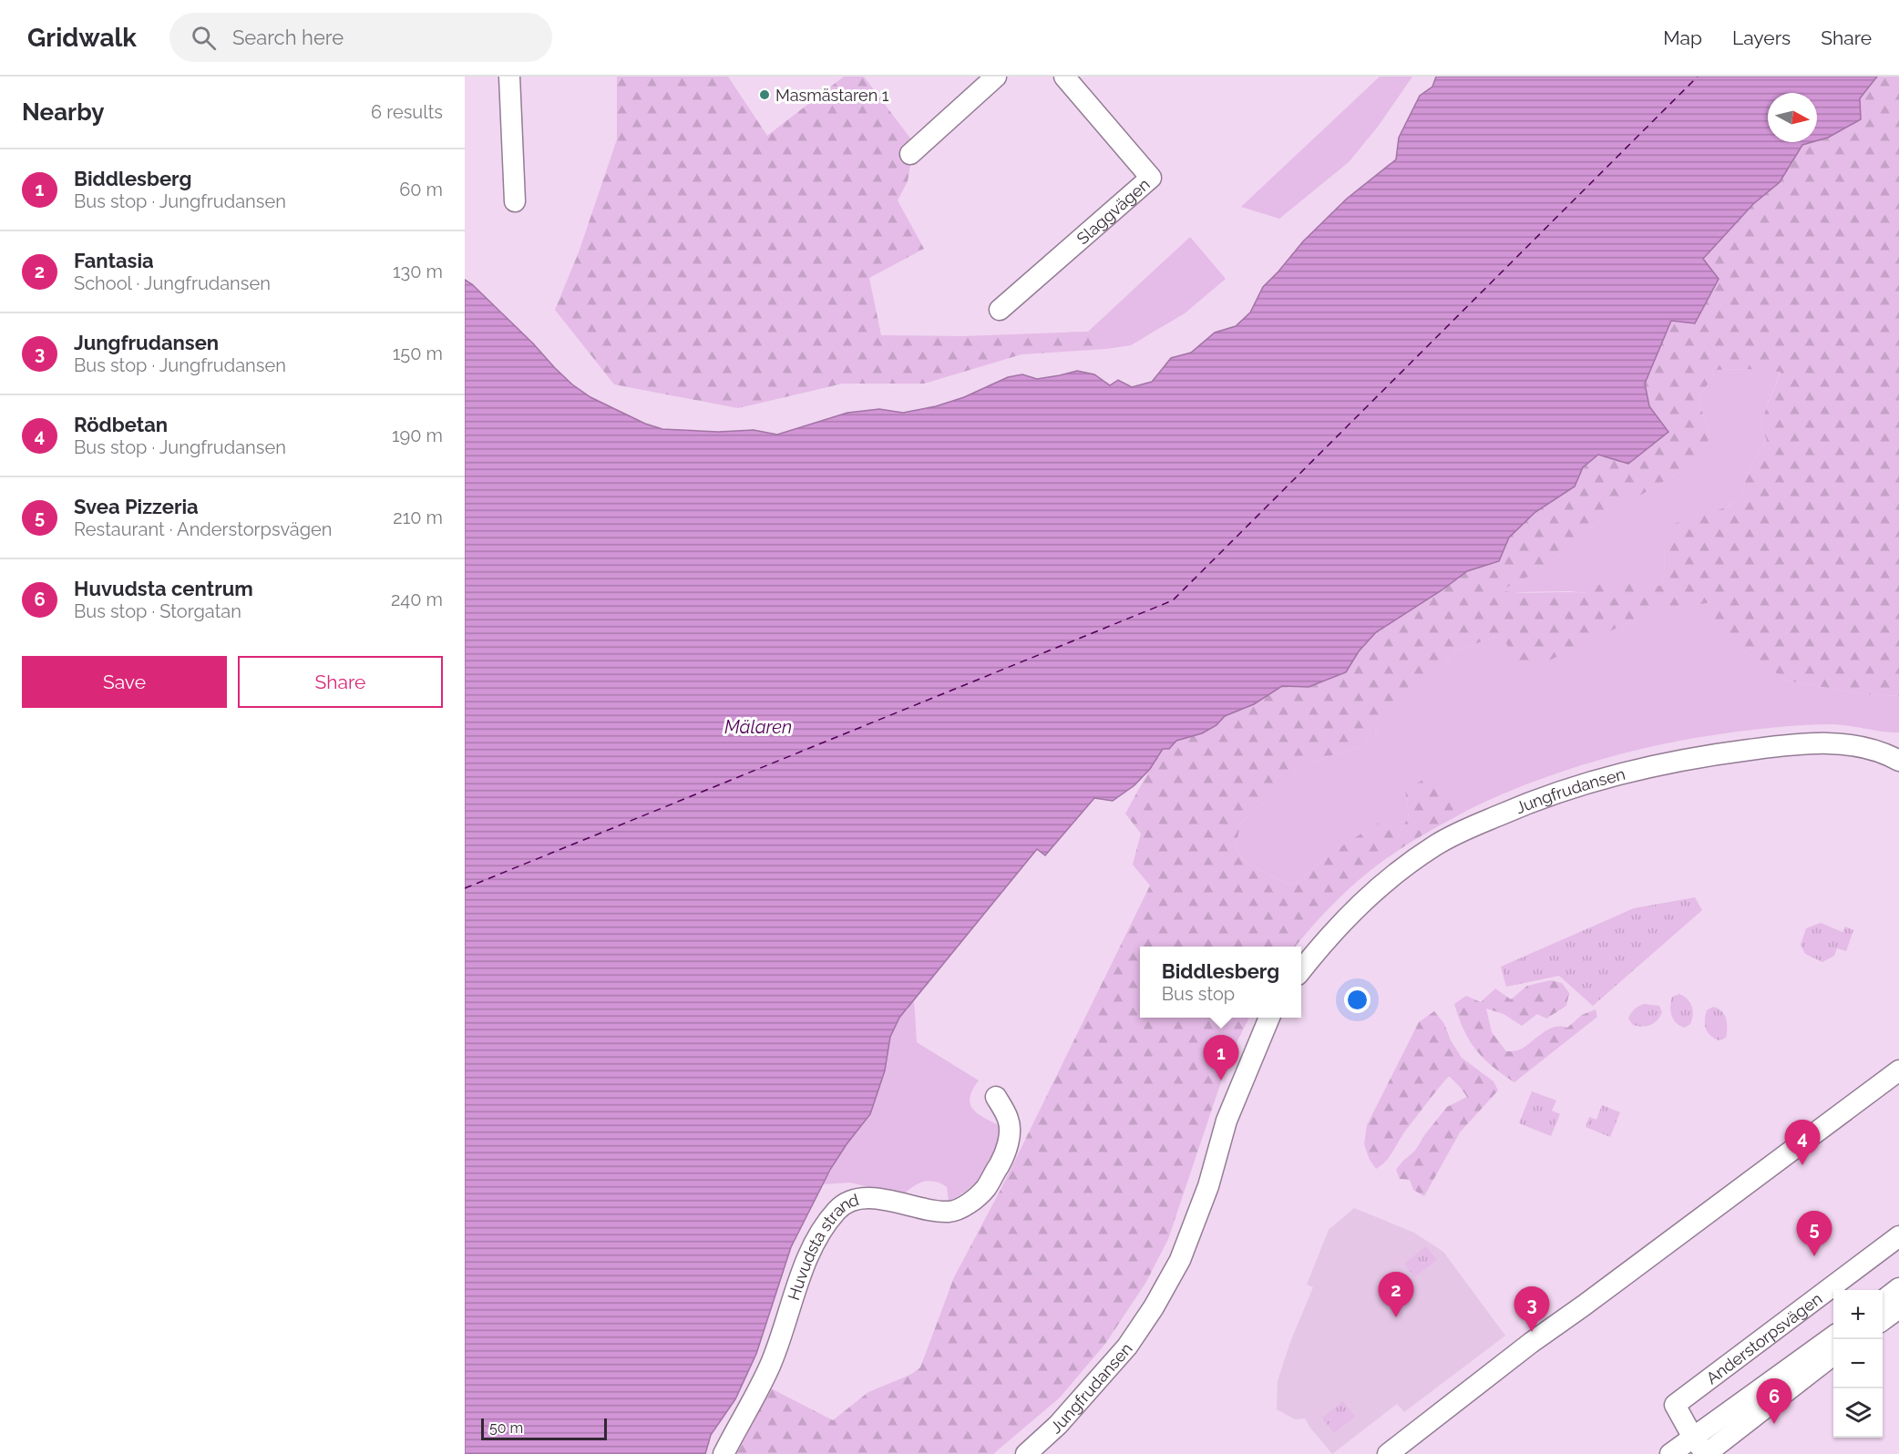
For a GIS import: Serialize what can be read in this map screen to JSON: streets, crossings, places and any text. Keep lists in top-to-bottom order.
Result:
{
  "streets": {
    "street": [
      "Slaggvägen",
      "Jungfrudansen",
      "Huvudsta strand",
      "Anderstorpsvägen"
    ]
  },
  "water": ["Mälaren"],
  "places": ["Masmästaren 1"],
  "scale_bar": "50 m",
  "north": "right",
  "page": {
    "header": "Gridwalk",
    "search": "Search here",
    "nav": ["Map", "Layers", "Share"],
    "heading": ["Nearby", "6 results"],
    "list": [
      {
        "mark": "1",
        "name": "Biddlesberg",
        "note": "Bus stop · Jungfrudansen",
        "value": "60 m"
      },
      {
        "mark": "2",
        "name": "Fantasia",
        "note": "School · Jungfrudansen",
        "value": "130 m"
      },
      {
        "mark": "3",
        "name": "Jungfrudansen",
        "note": "Bus stop · Jungfrudansen",
        "value": "150 m"
      },
      {
        "mark": "4",
        "name": "Rödbetan",
        "note": "Bus stop · Jungfrudansen",
        "value": "190 m"
      },
      {
        "mark": "5",
        "name": "Svea Pizzeria",
        "note": "Restaurant · Anderstorpsvägen",
        "value": "210 m"
      },
      {
        "mark": "6",
        "name": "Huvudsta centrum",
        "note": "Bus stop · Storgatan",
        "value": "240 m"
      }
    ],
    "buttons": ["Save", "Share"],
    "popup": ["Biddlesberg", "Bus stop"],
    "pins": [
      "1",
      "4",
      "5",
      "2",
      "3",
      "6"
    ],
    "map_buttons": ["+", "−"],
    "scale": "50 m"
  }
}
